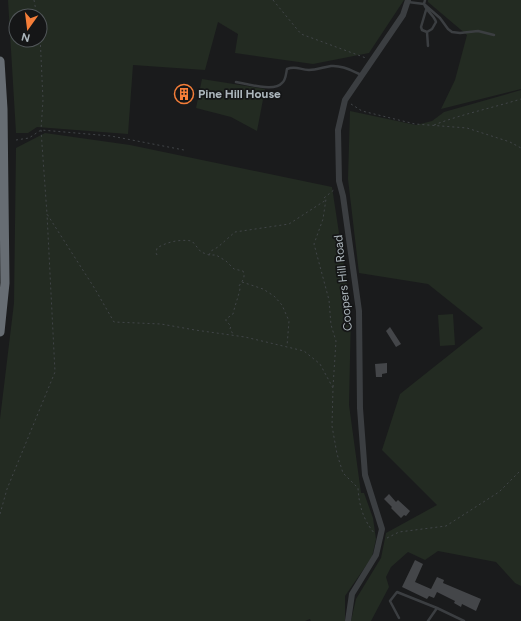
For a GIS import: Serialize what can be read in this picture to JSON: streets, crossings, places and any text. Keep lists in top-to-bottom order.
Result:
{
  "streets": {
    "street": ["Coopers Hill Road"]
  },
  "places": {
    "building": ["Pine Hill House"]
  },
  "north": "bottom"
}
